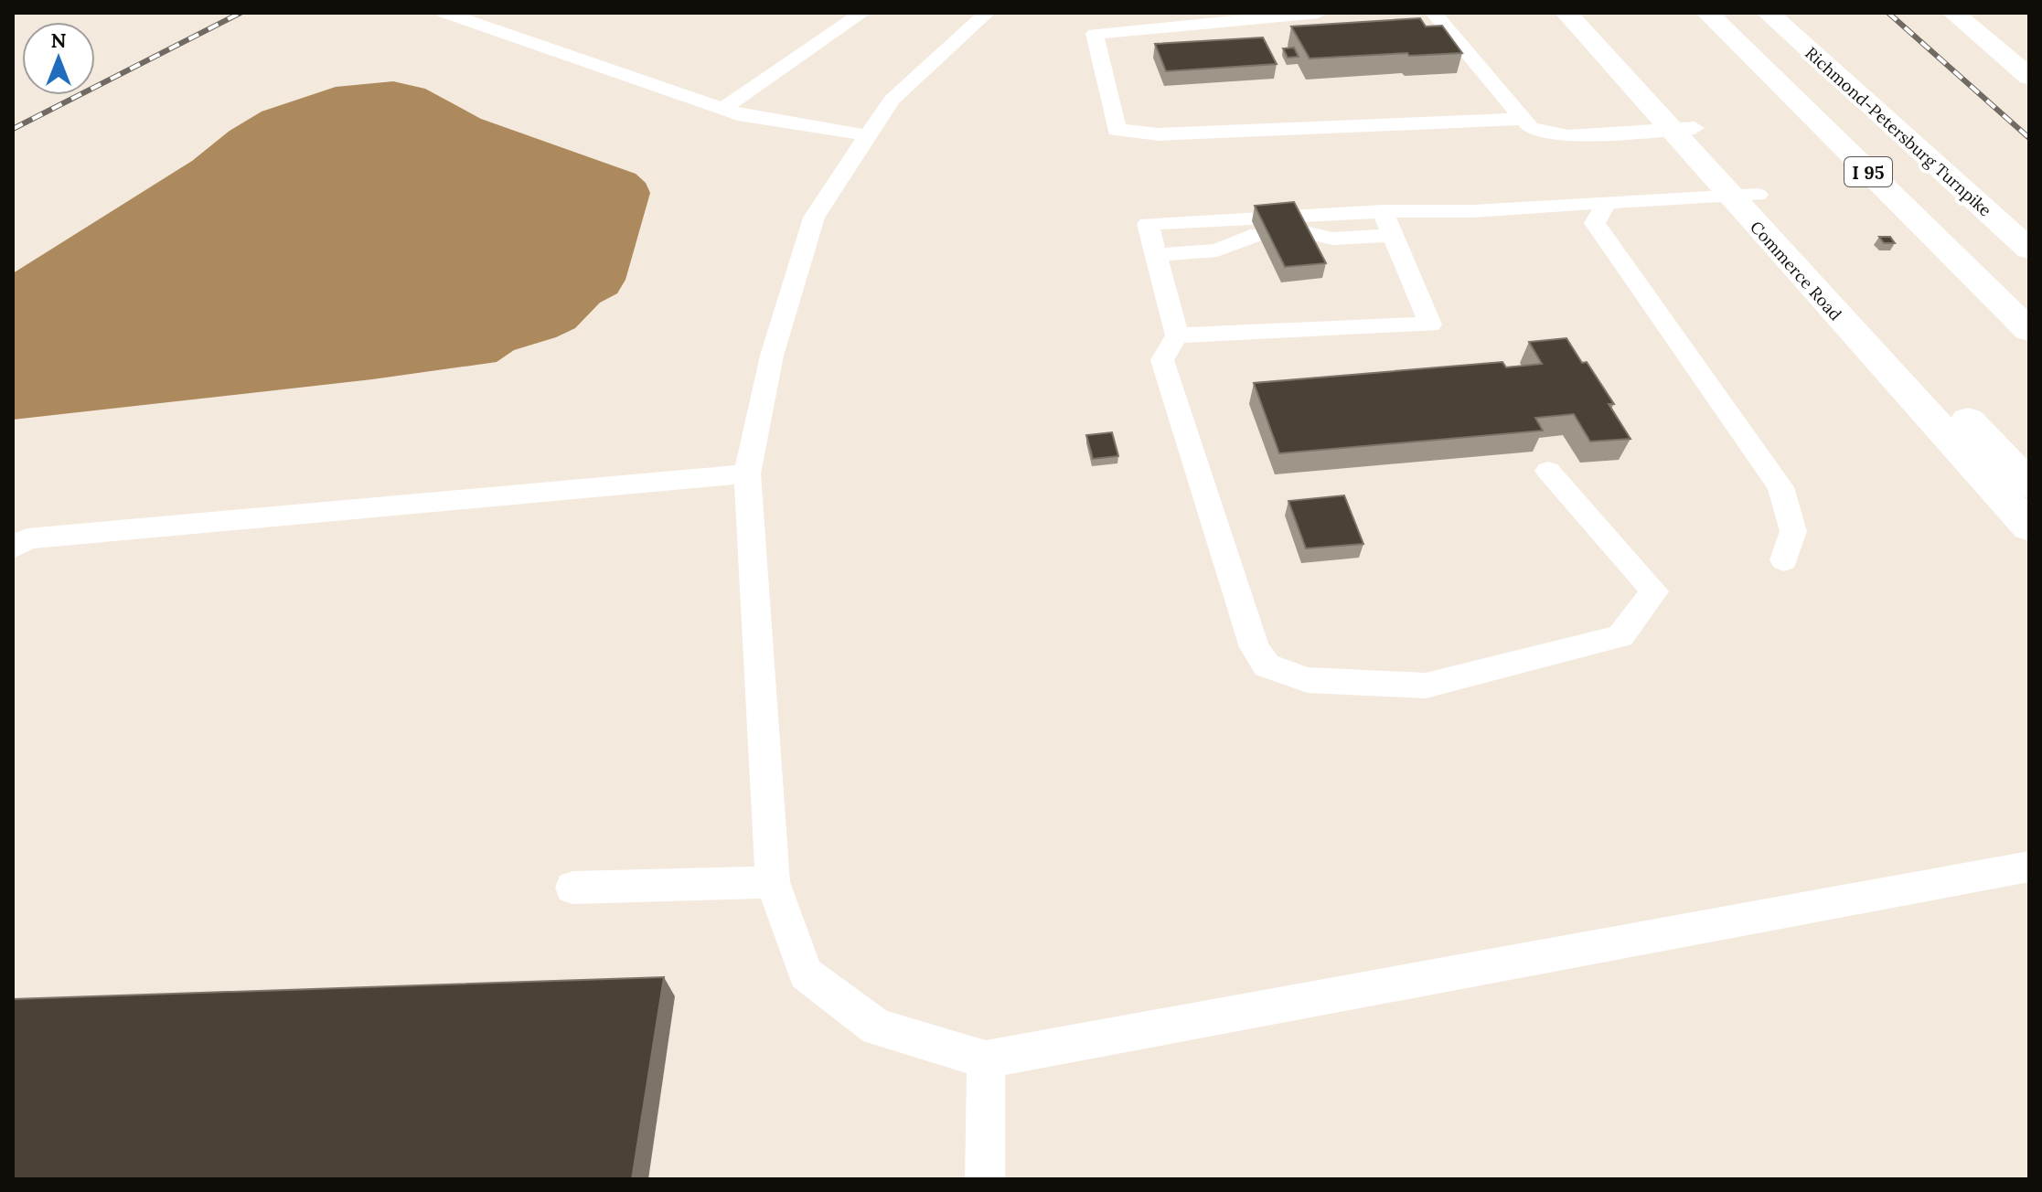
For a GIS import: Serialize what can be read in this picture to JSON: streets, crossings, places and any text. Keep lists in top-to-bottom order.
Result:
{
  "streets": {
    "main road": ["Richmond-Petersburg Turnpike", "I 95", "Commerce Road"]
  },
  "north": "top"
}
